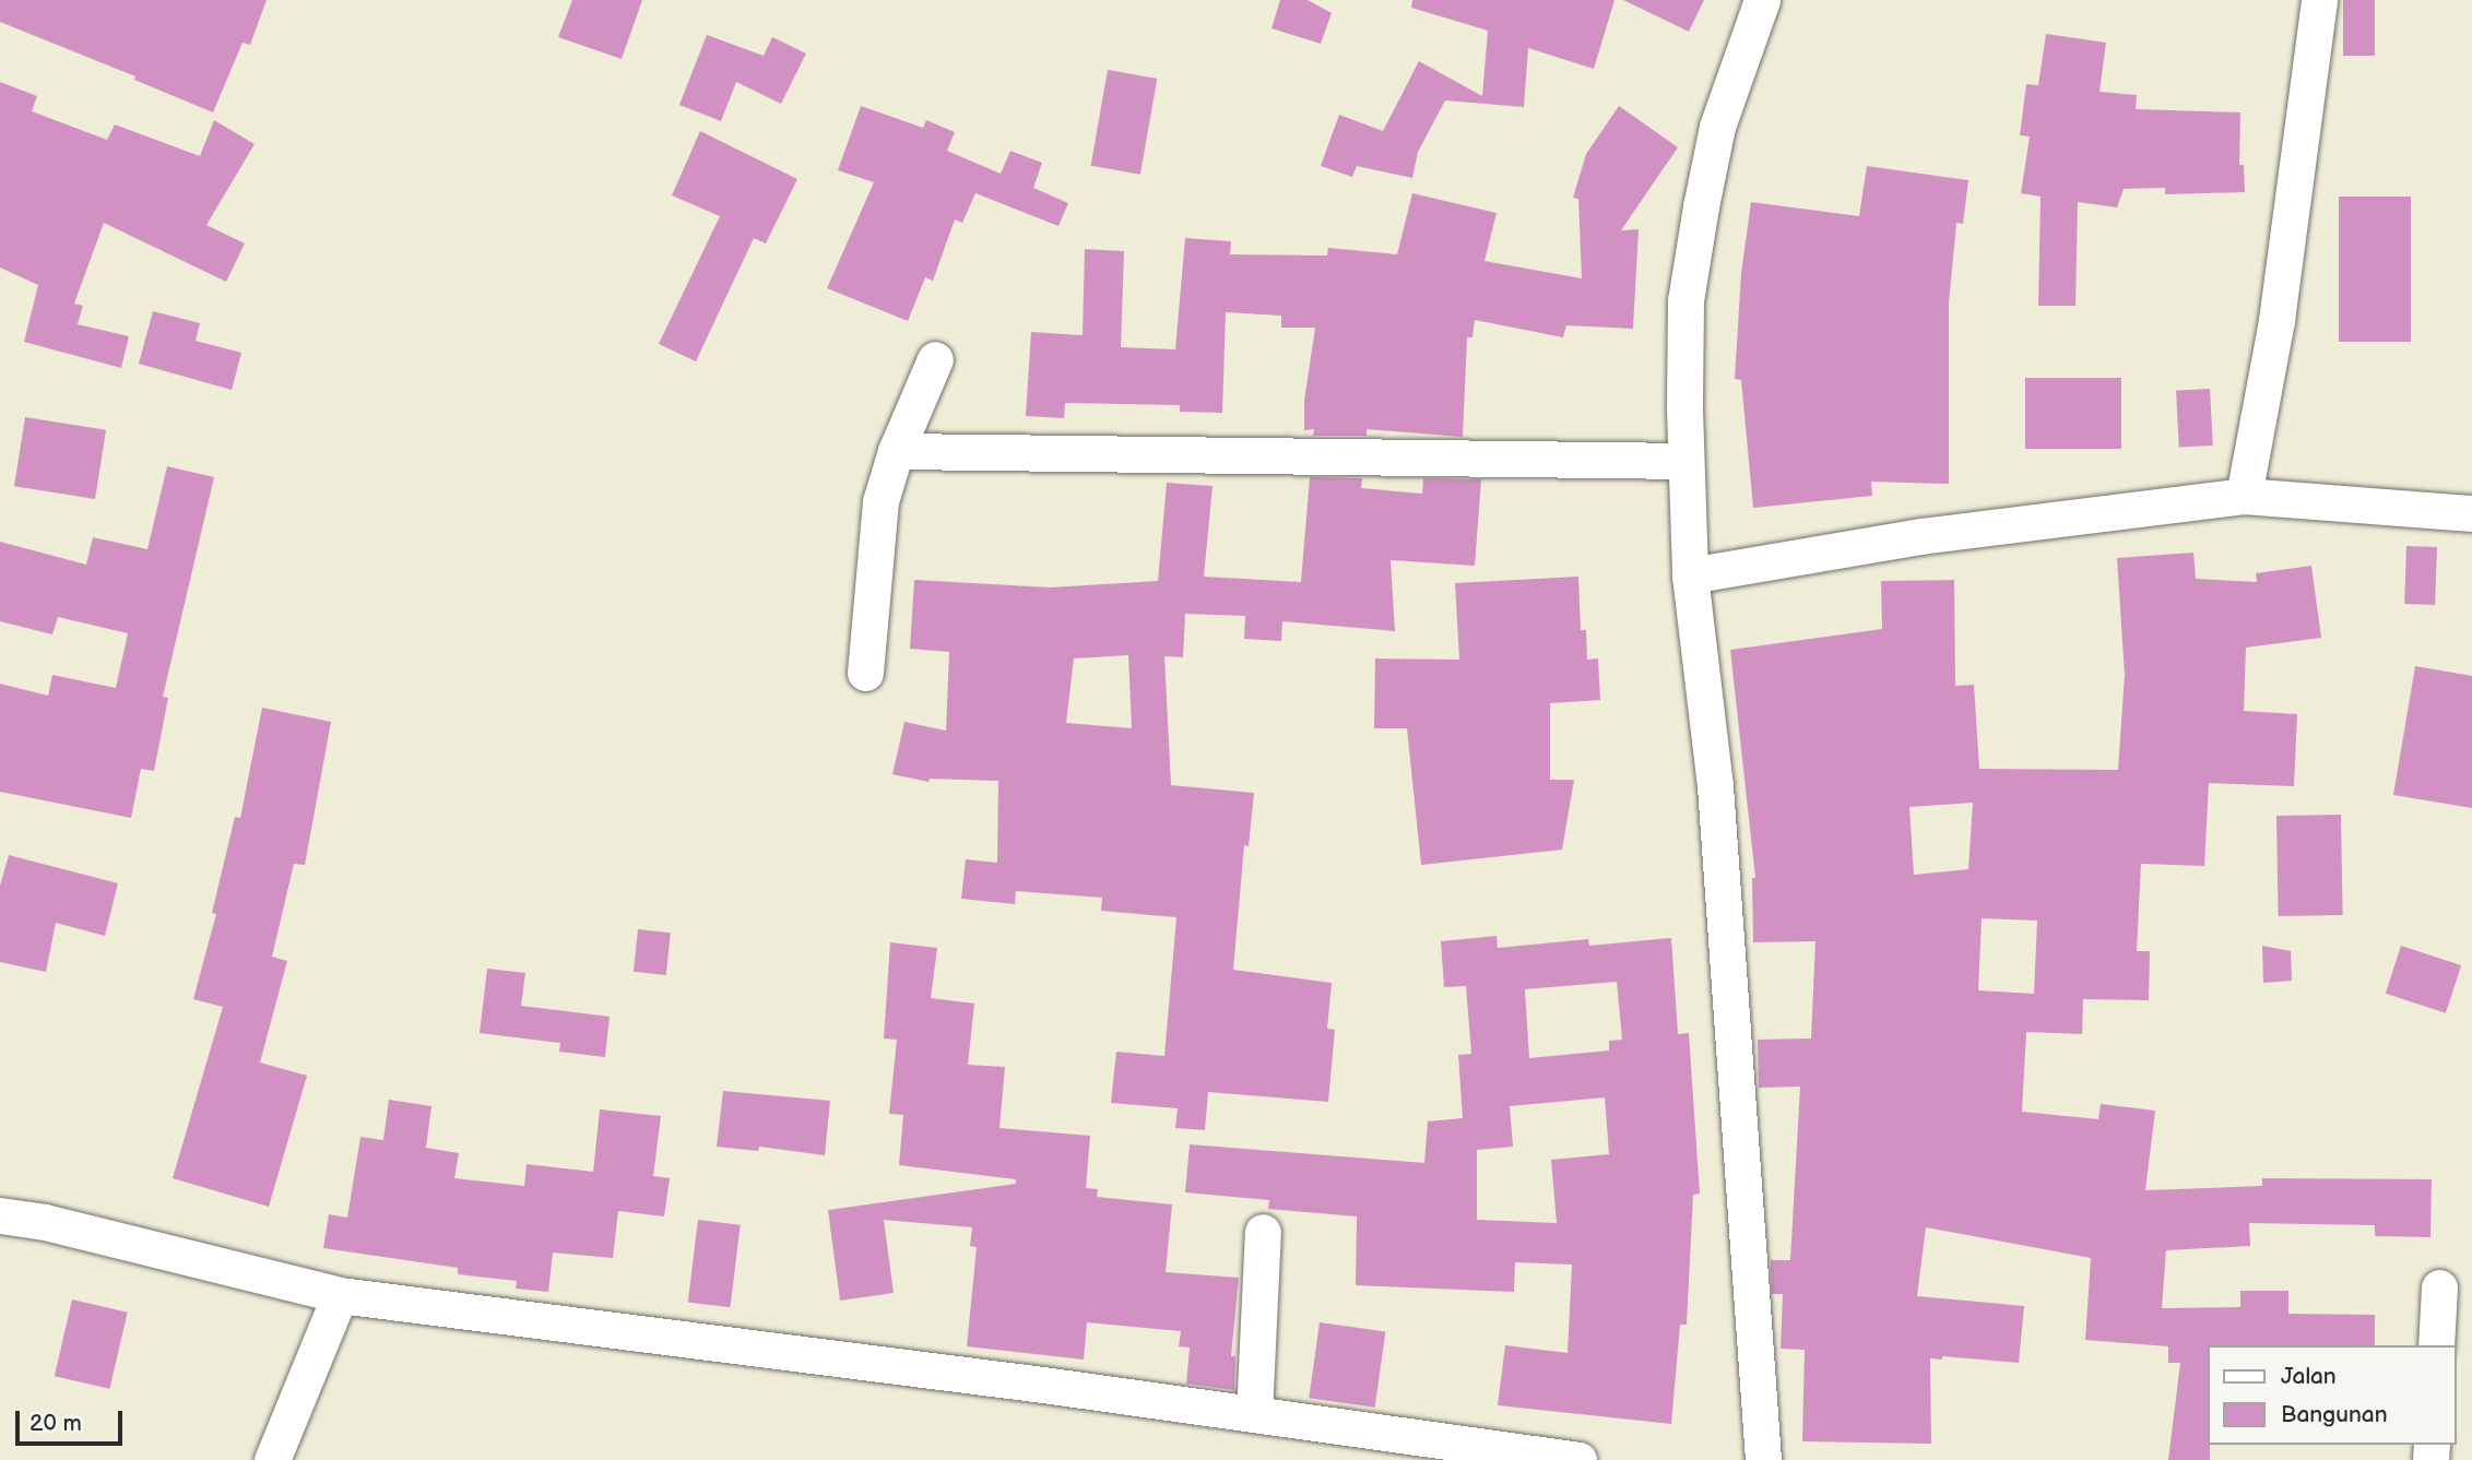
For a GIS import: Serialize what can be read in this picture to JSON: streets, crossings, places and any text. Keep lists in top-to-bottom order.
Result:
{
  "legend": ["Jalan", "Bangunan"],
  "scale_bar": "20 m"
}
